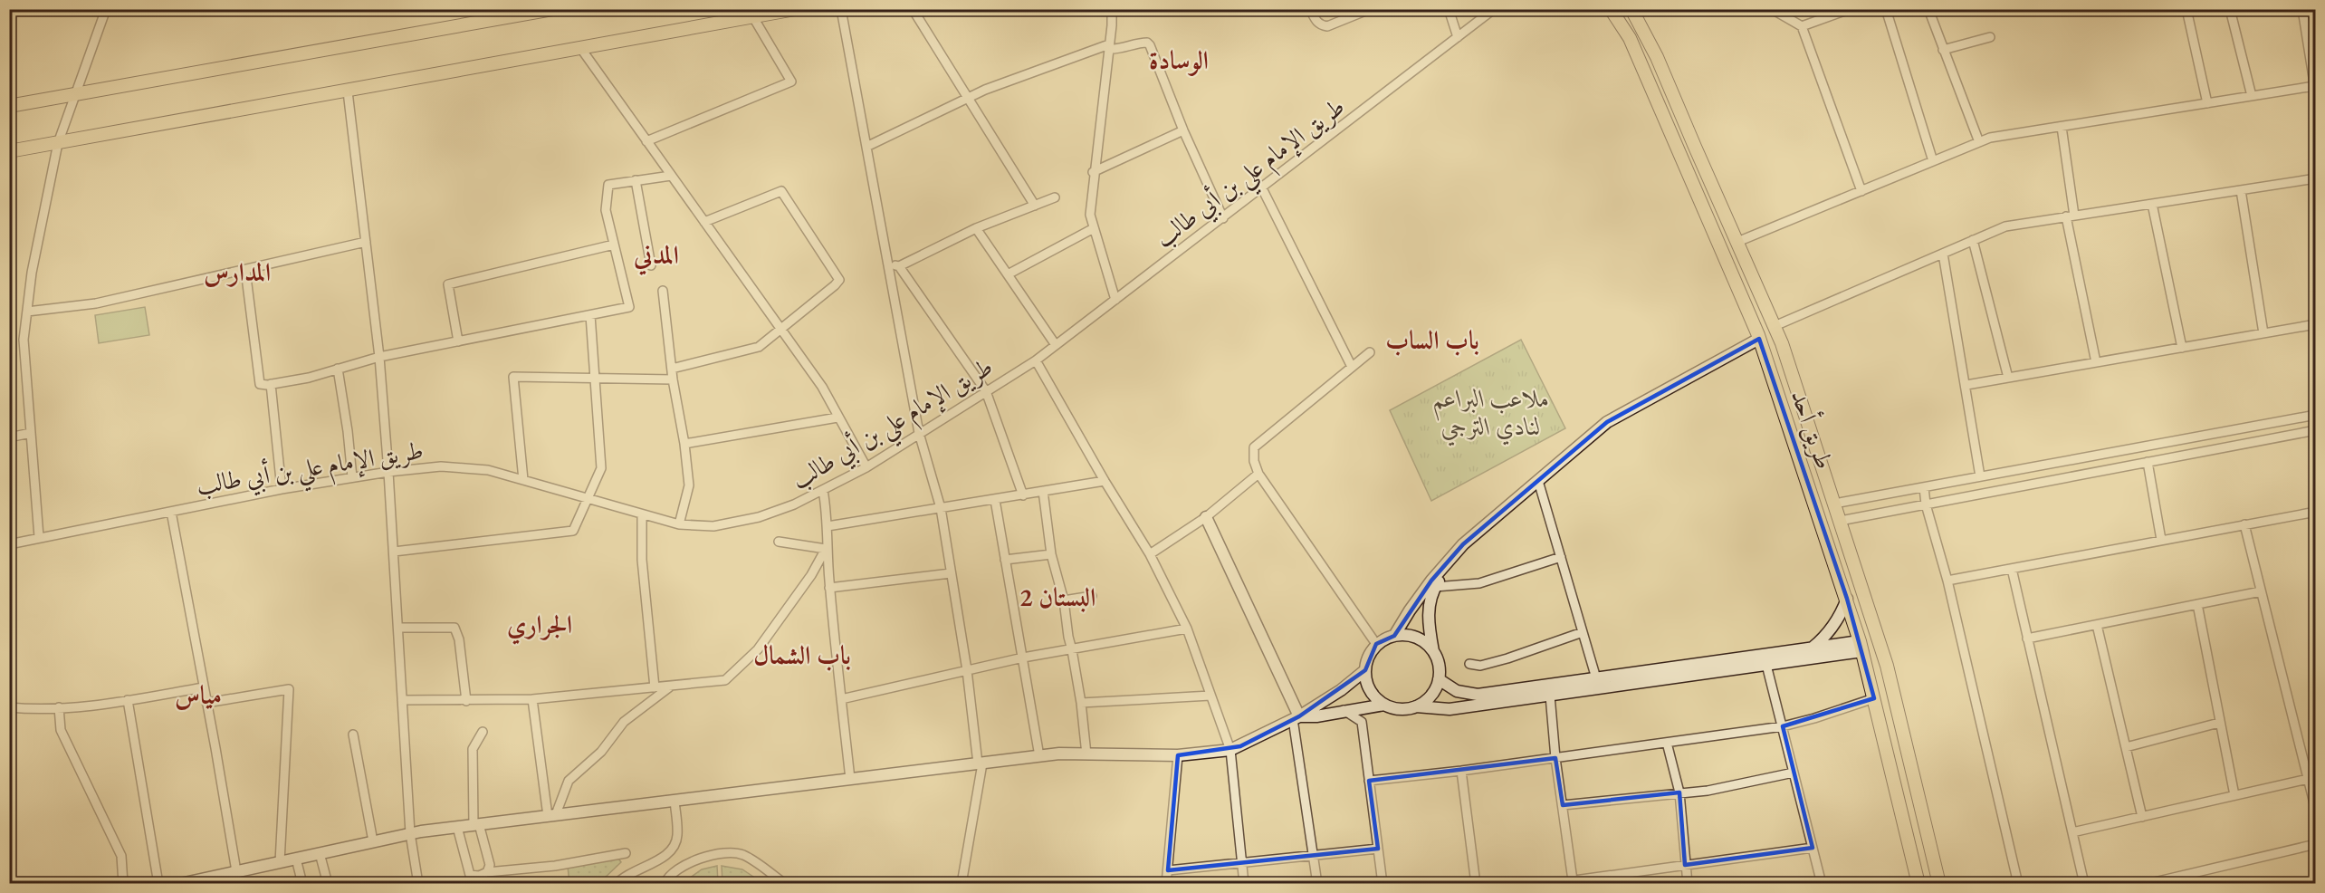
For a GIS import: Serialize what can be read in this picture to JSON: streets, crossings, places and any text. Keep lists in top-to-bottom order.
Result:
{
  "streets": {
    "main road": ["طريق أحد"],
    "street": ["طريق الإمام علي بن أبي طالب"]
  },
  "districts": [
    "الوسادة",
    "المدني",
    "المدارس",
    "باب الساب",
    "البستان 2",
    "الجراري",
    "باب الشمال",
    "مياس"
  ],
  "parks": ["ملاعب البراعم لنادي الترجي"]
}
